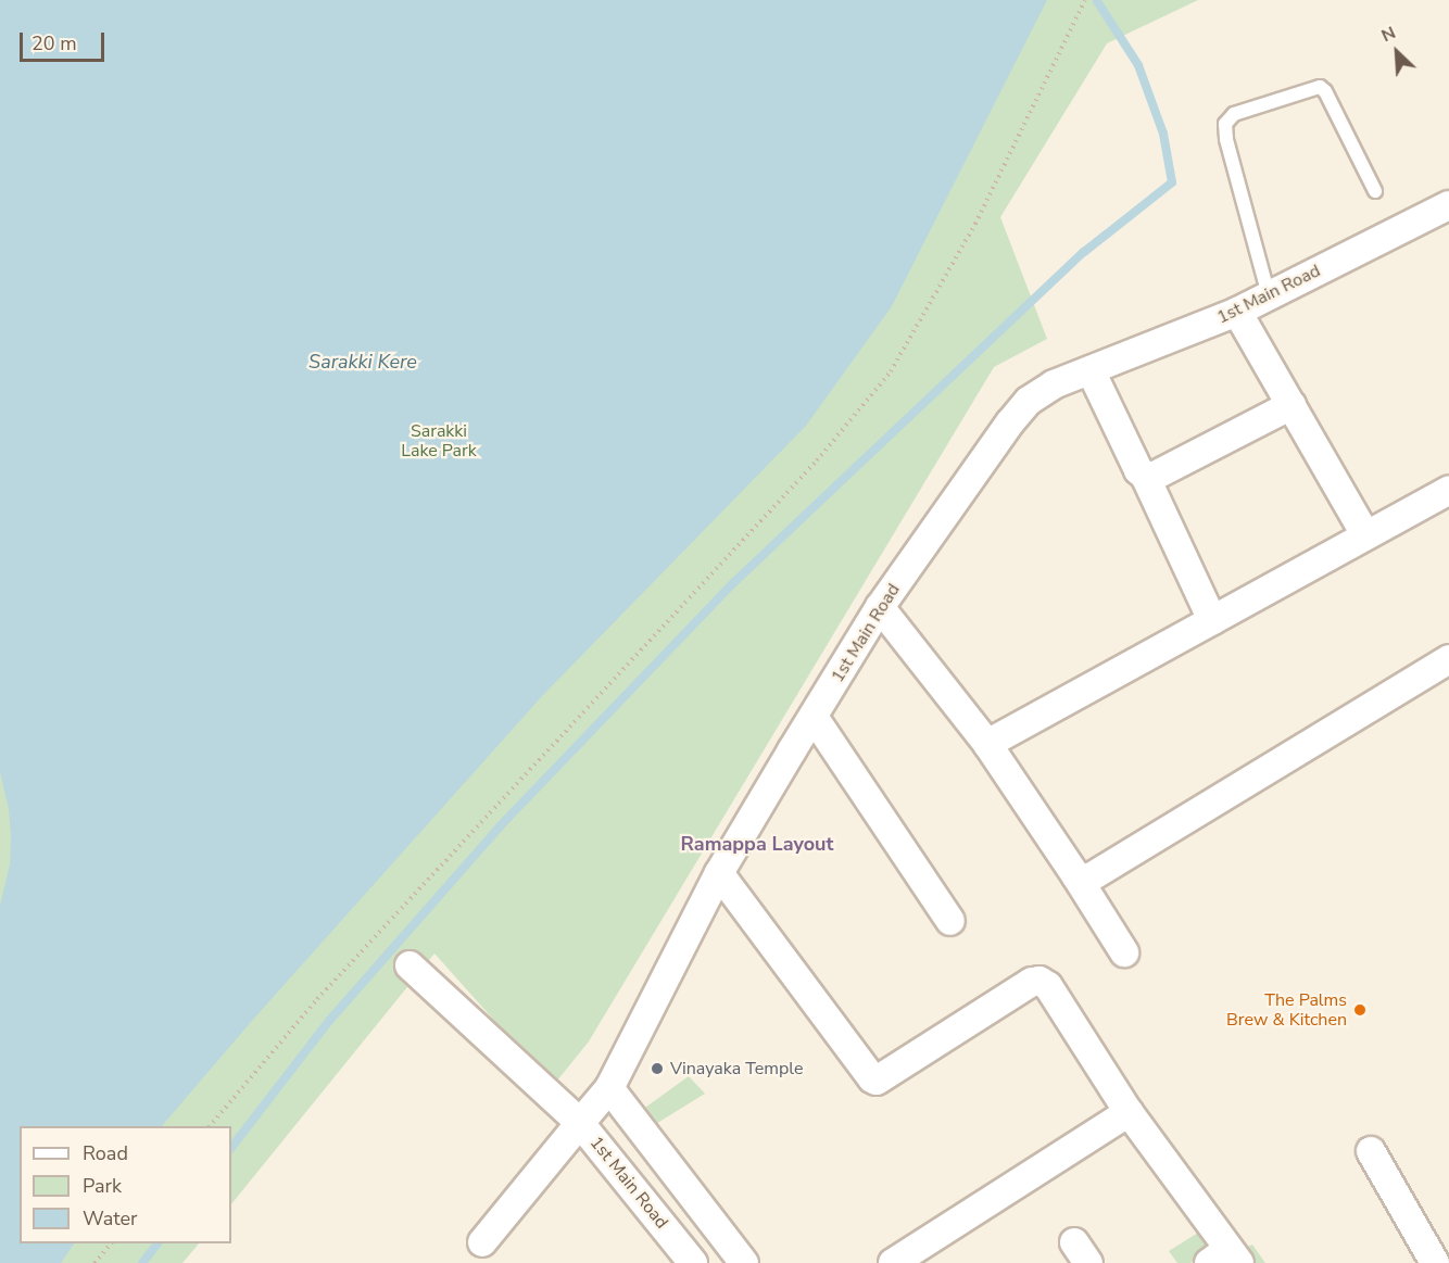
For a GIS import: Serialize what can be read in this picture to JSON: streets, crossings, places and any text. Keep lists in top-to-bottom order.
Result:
{
  "streets": {
    "street": ["1st Main Road"]
  },
  "districts": ["Ramappa Layout"],
  "water": ["Sarakki Kere"],
  "parks": ["Sarakki Lake Park"],
  "places": ["The Palms Brew & Kitchen", "Vinayaka Temple"],
  "legend": ["Road", "Park", "Water"],
  "scale_bar": "20 m",
  "north": "top left"
}
